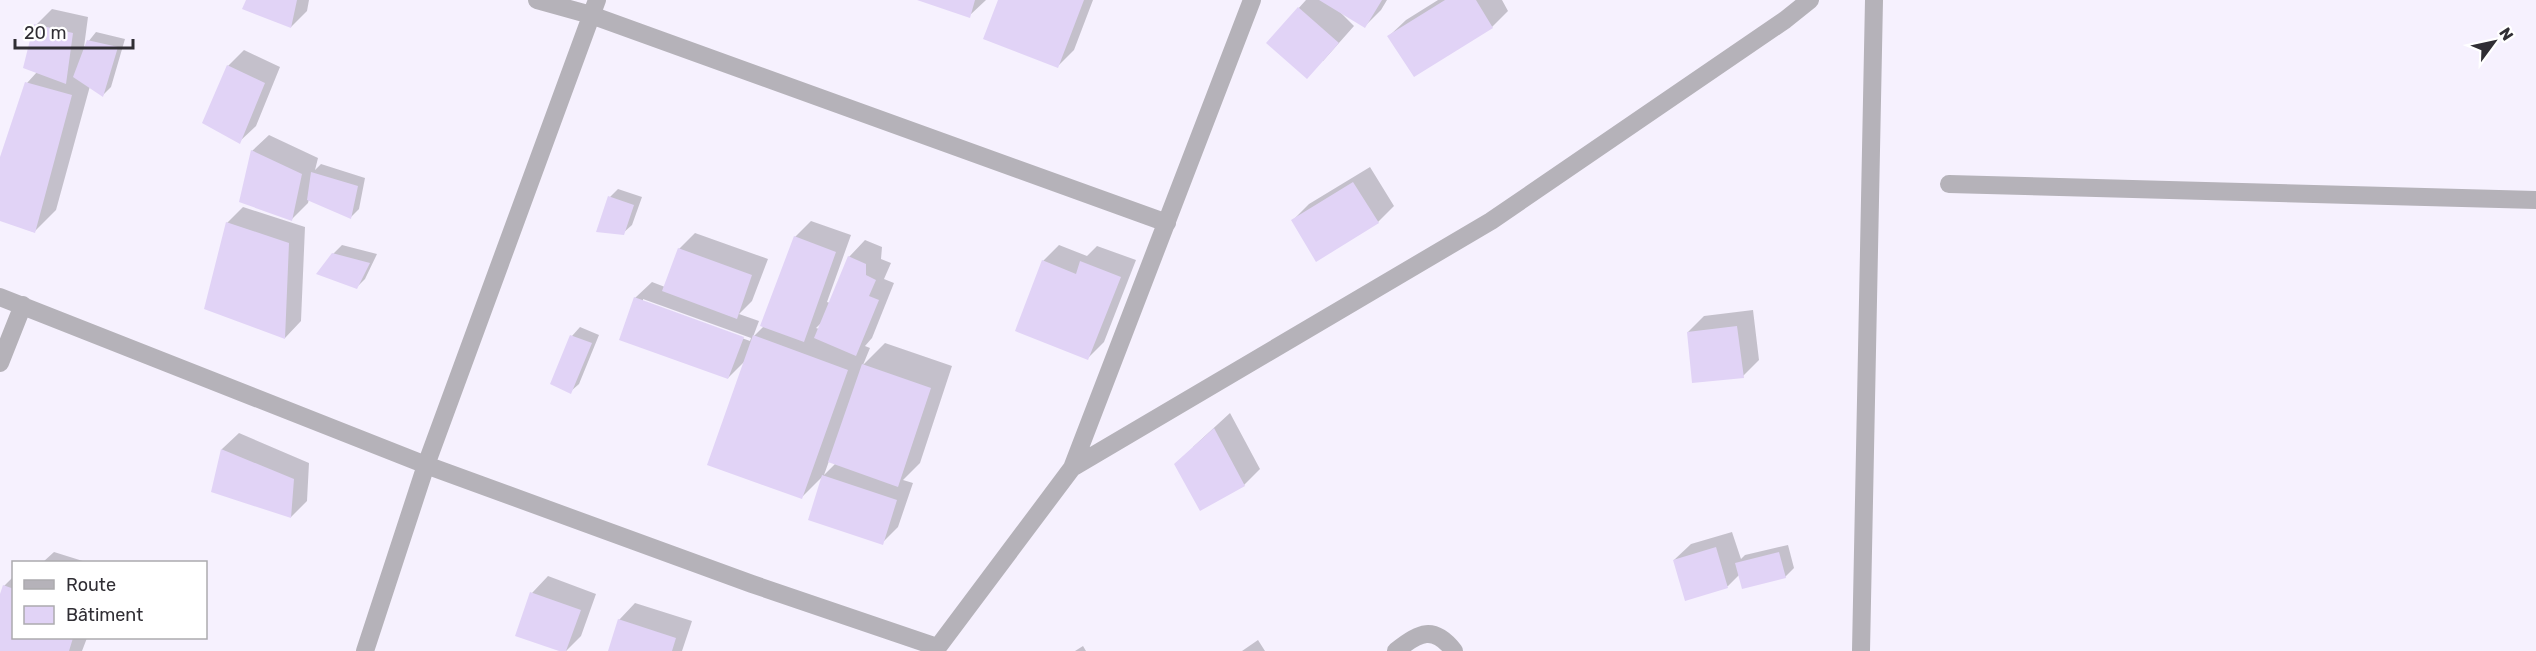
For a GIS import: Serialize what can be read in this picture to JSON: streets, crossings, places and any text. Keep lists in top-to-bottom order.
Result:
{
  "legend": ["Route", "Bâtiment"],
  "scale_bar": "20 m",
  "north": "top right"
}
